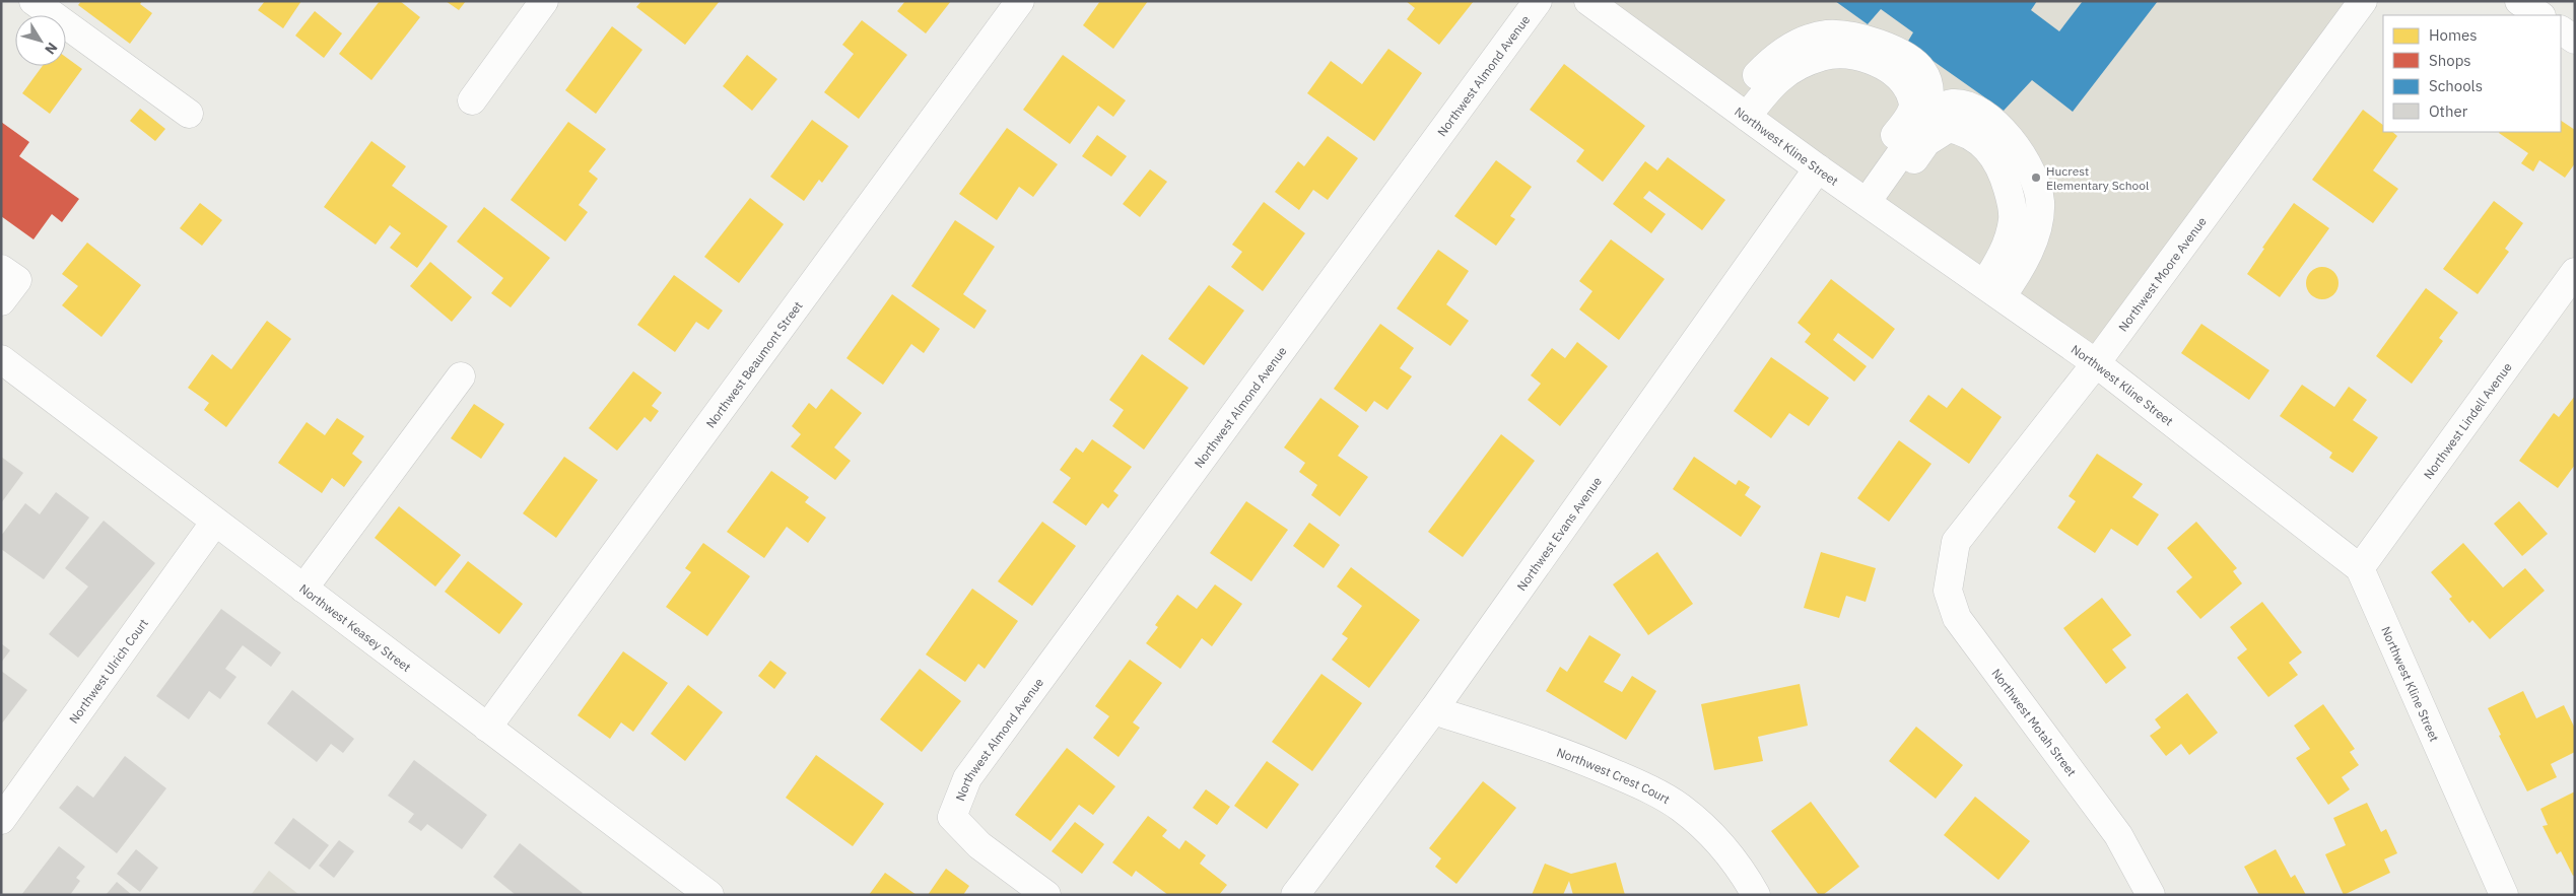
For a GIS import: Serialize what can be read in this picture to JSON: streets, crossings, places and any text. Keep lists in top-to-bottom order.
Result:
{
  "streets": {
    "street": [
      "Northwest Almond Avenue",
      "Northwest Kline Street",
      "Northwest Moore Avenue",
      "Northwest Beaumont Street",
      "Northwest Lindell Avenue",
      "Northwest Evans Avenue",
      "Northwest Keasey Street",
      "Northwest Ulrich Court",
      "Northwest Motah Street",
      "Northwest Crest Court"
    ]
  },
  "crossings": [
    ["Northwest Kline Street", "Northwest Moore Avenue"],
    ["Northwest Kline Street", "Northwest Lindell Avenue"],
    ["Northwest Kline Street", "Northwest Evans Avenue"],
    ["Northwest Moore Avenue", "Northwest Motah Street"],
    ["Northwest Beaumont Street", "Northwest Keasey Street"],
    ["Northwest Evans Avenue", "Northwest Crest Court"],
    ["Northwest Keasey Street", "Northwest Ulrich Court"]
  ],
  "places": ["Hucrest Elementary School"],
  "legend": [
    "Homes",
    "Shops",
    "Schools",
    "Other"
  ],
  "north": "bottom right"
}
